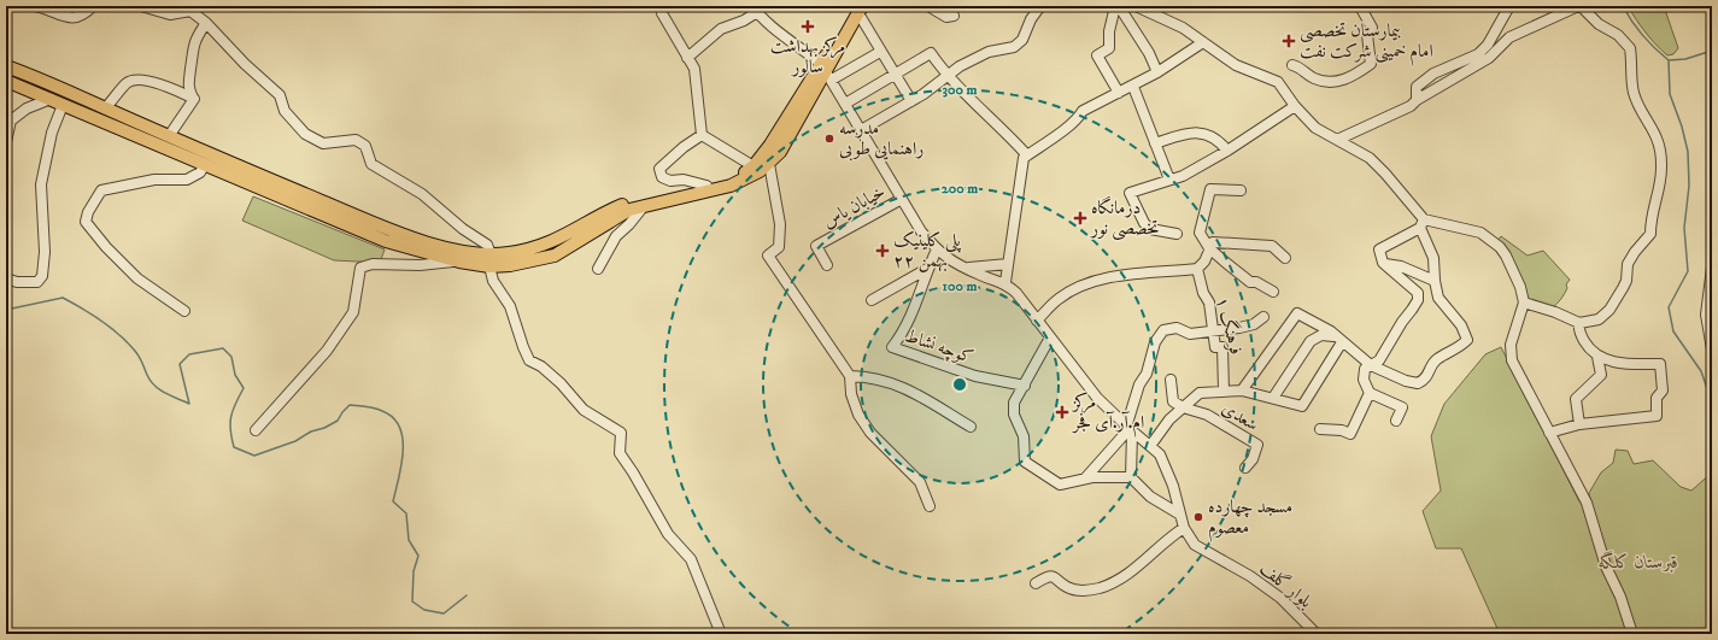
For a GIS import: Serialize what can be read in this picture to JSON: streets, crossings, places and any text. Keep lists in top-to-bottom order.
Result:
{
  "streets": {
    "street": [
      "خیابان یاس",
      "فرهنگ ۱",
      "کوچه نشاط",
      "سعدی",
      "بلوار گلف"
    ]
  },
  "parks": ["قبرستان کلگه"],
  "places": {
    "health": [
      "مرکز بهداشت سالور",
      "بیمارستان تخصصی امام خمینی شرکت نفت",
      "درمانگاه تخصصی نور",
      "پلی کلینیک ۲۲ بهمن",
      "مرکز ام.آر.آی فجر"
    ],
    "other": ["مدرسه راهنمایی طوبی", "مسجد چهارده معصوم"]
  },
  "rings": ["300 m", "200 m", "100 m"]
}
